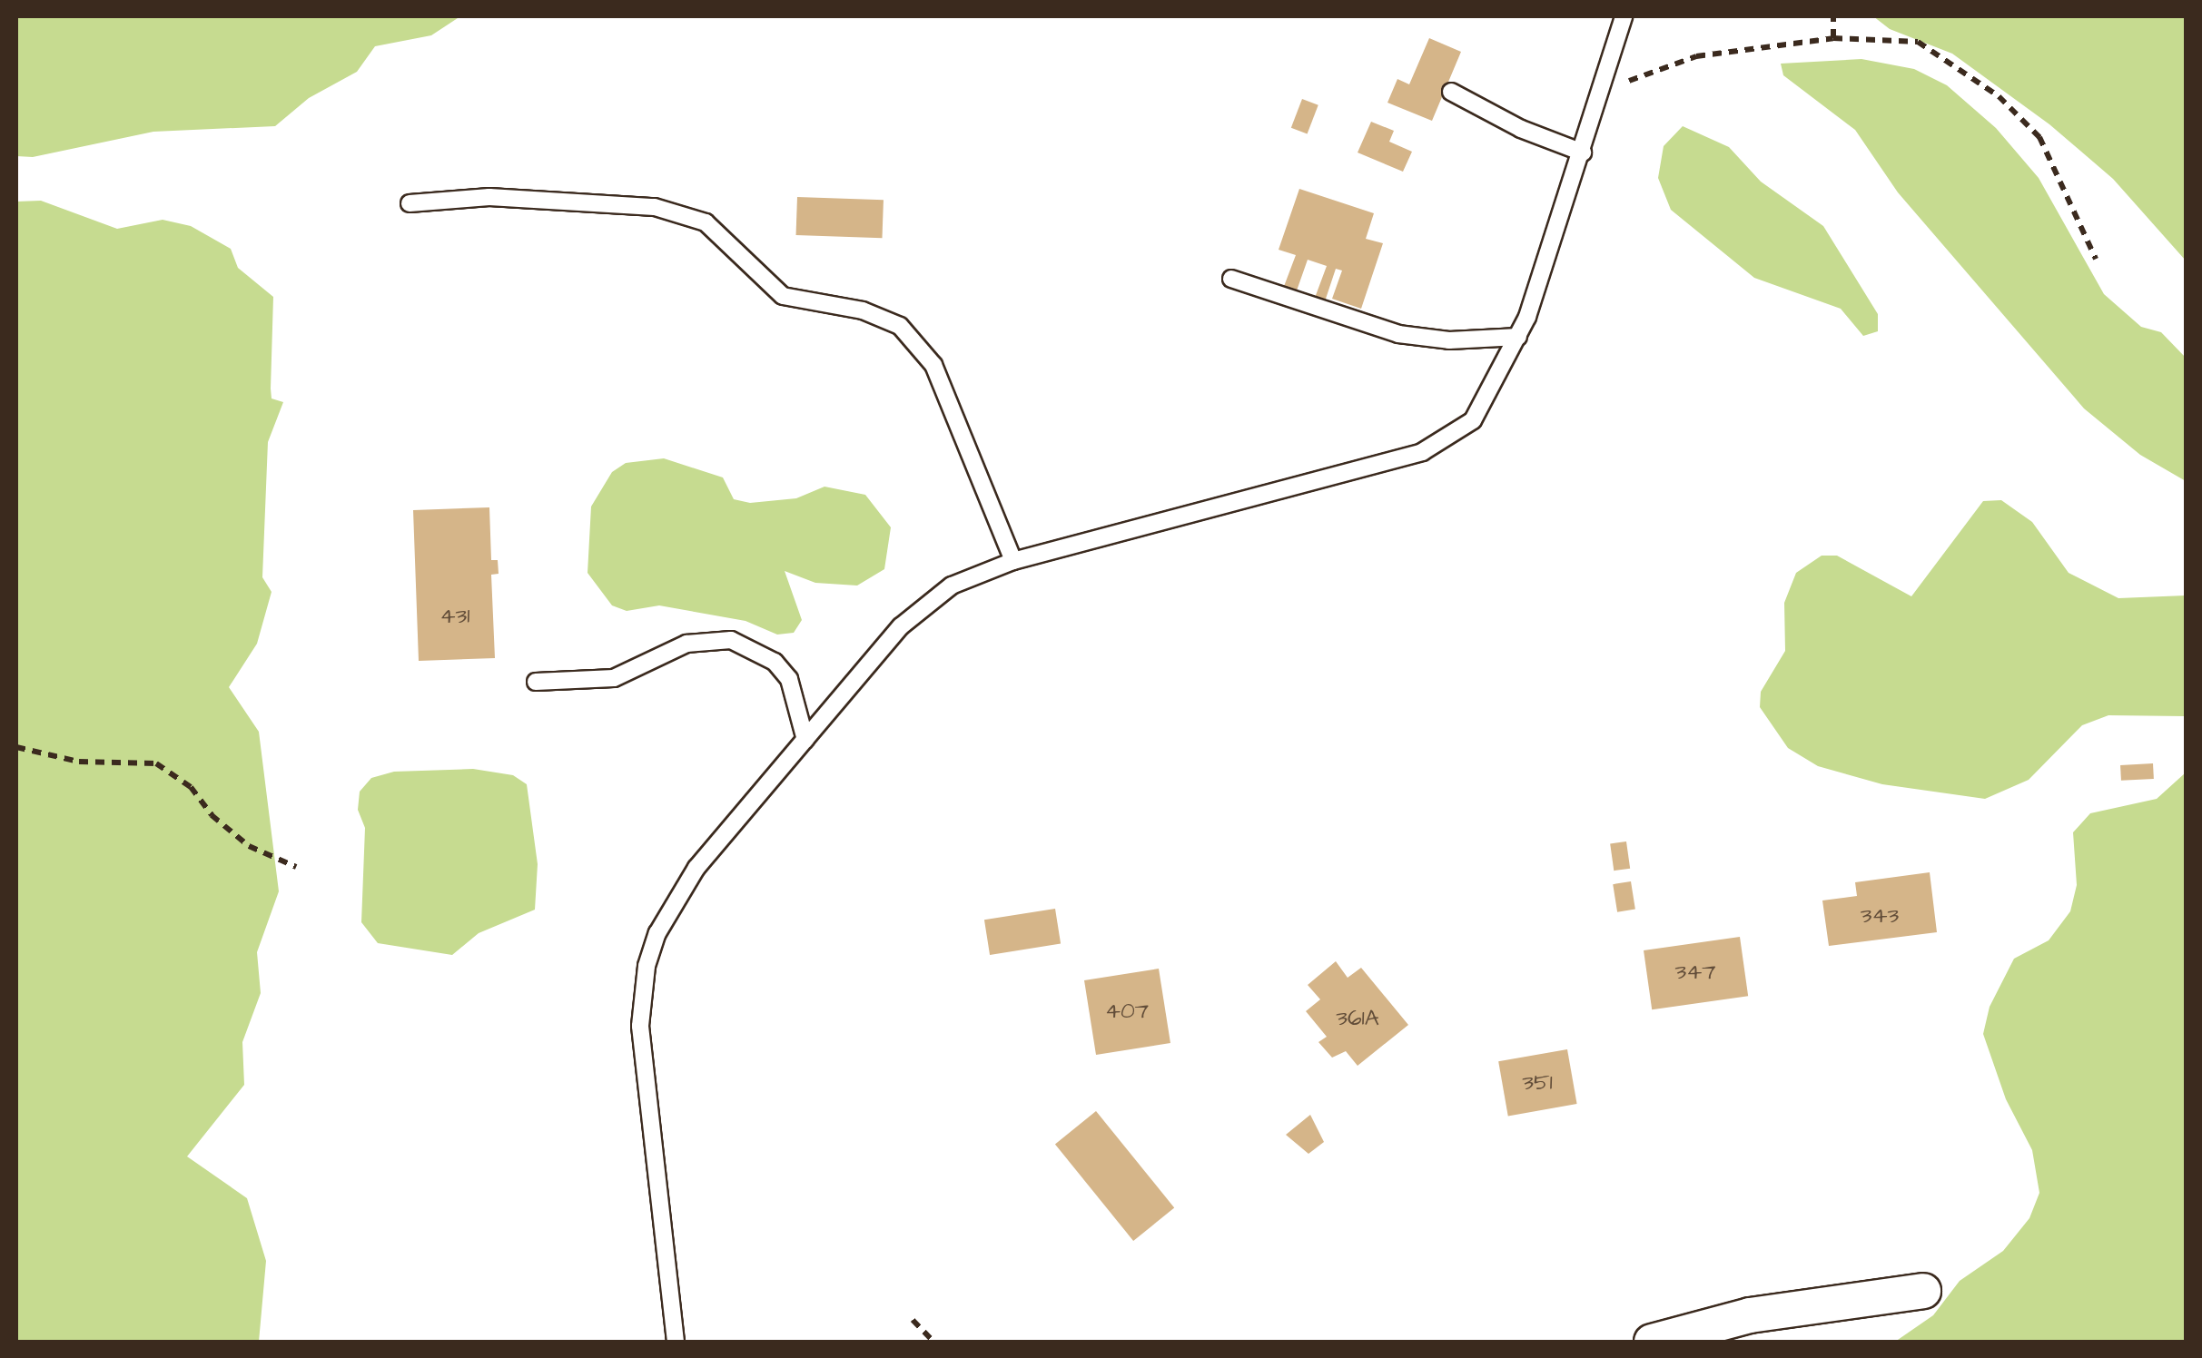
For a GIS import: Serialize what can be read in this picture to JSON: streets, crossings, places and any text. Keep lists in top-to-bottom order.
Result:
{
  "house_numbers": [
    "431",
    "343",
    "347",
    "407",
    "361A",
    "351"
  ]
}
